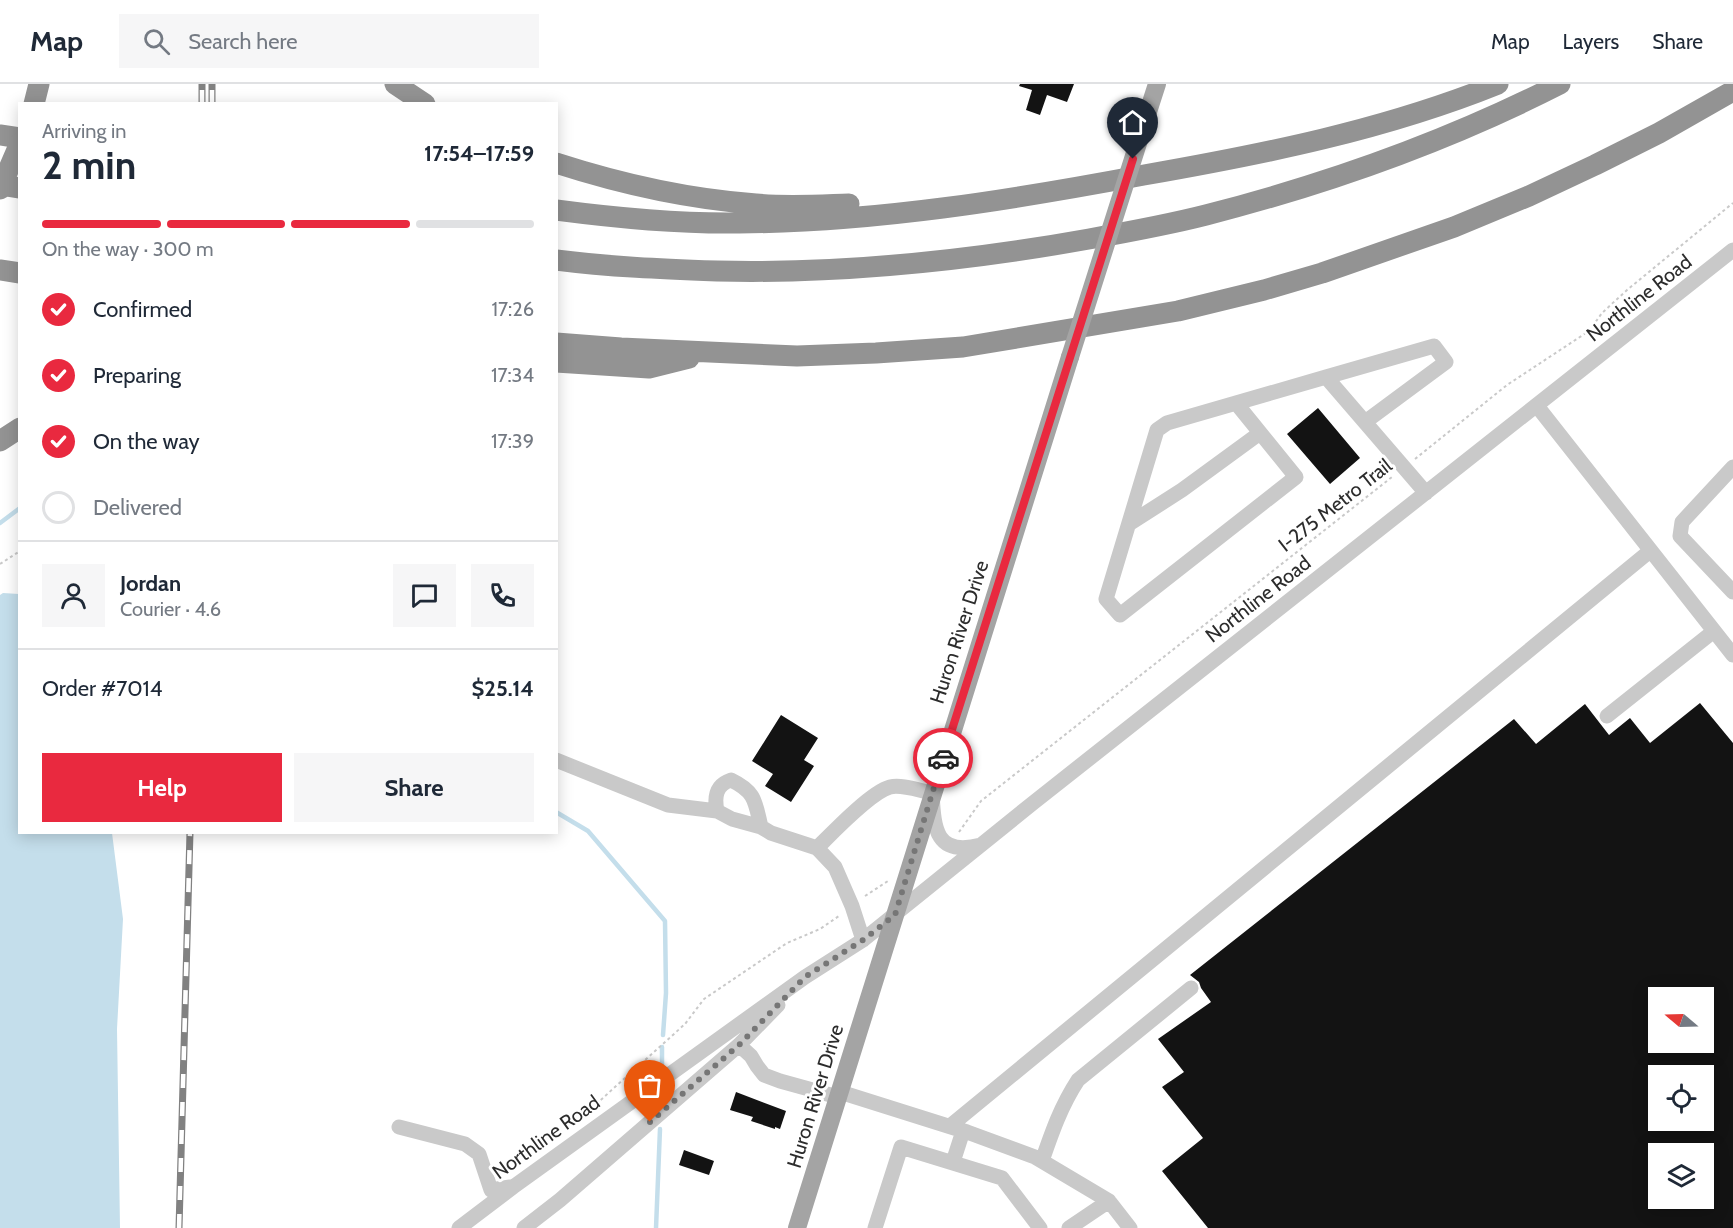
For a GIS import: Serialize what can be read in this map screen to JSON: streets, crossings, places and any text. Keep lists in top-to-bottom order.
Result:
{
  "streets": {
    "main road": ["Huron River Drive"],
    "street": ["Northline Road"],
    "path": ["I-275 Metro Trail"]
  },
  "crossings": [
    ["Northline Road", "Huron River Drive"]
  ],
  "north": "left",
  "page": {
    "header": "Map",
    "search": "Search here",
    "nav": ["Map", "Layers", "Share"],
    "heading": ["2 min", "Arriving in", "17:54–17:59"],
    "panel": [
      "Jordan",
      "Courier · 4.6",
      "Order #7014",
      "$25.14"
    ],
    "bar": "On the way · 300 m",
    "list": [
      ["Confirmed", "17:26"],
      ["Preparing", "17:34"],
      ["On the way", "17:39"],
      "Delivered"
    ],
    "buttons": ["Help", "Share"]
  }
}
